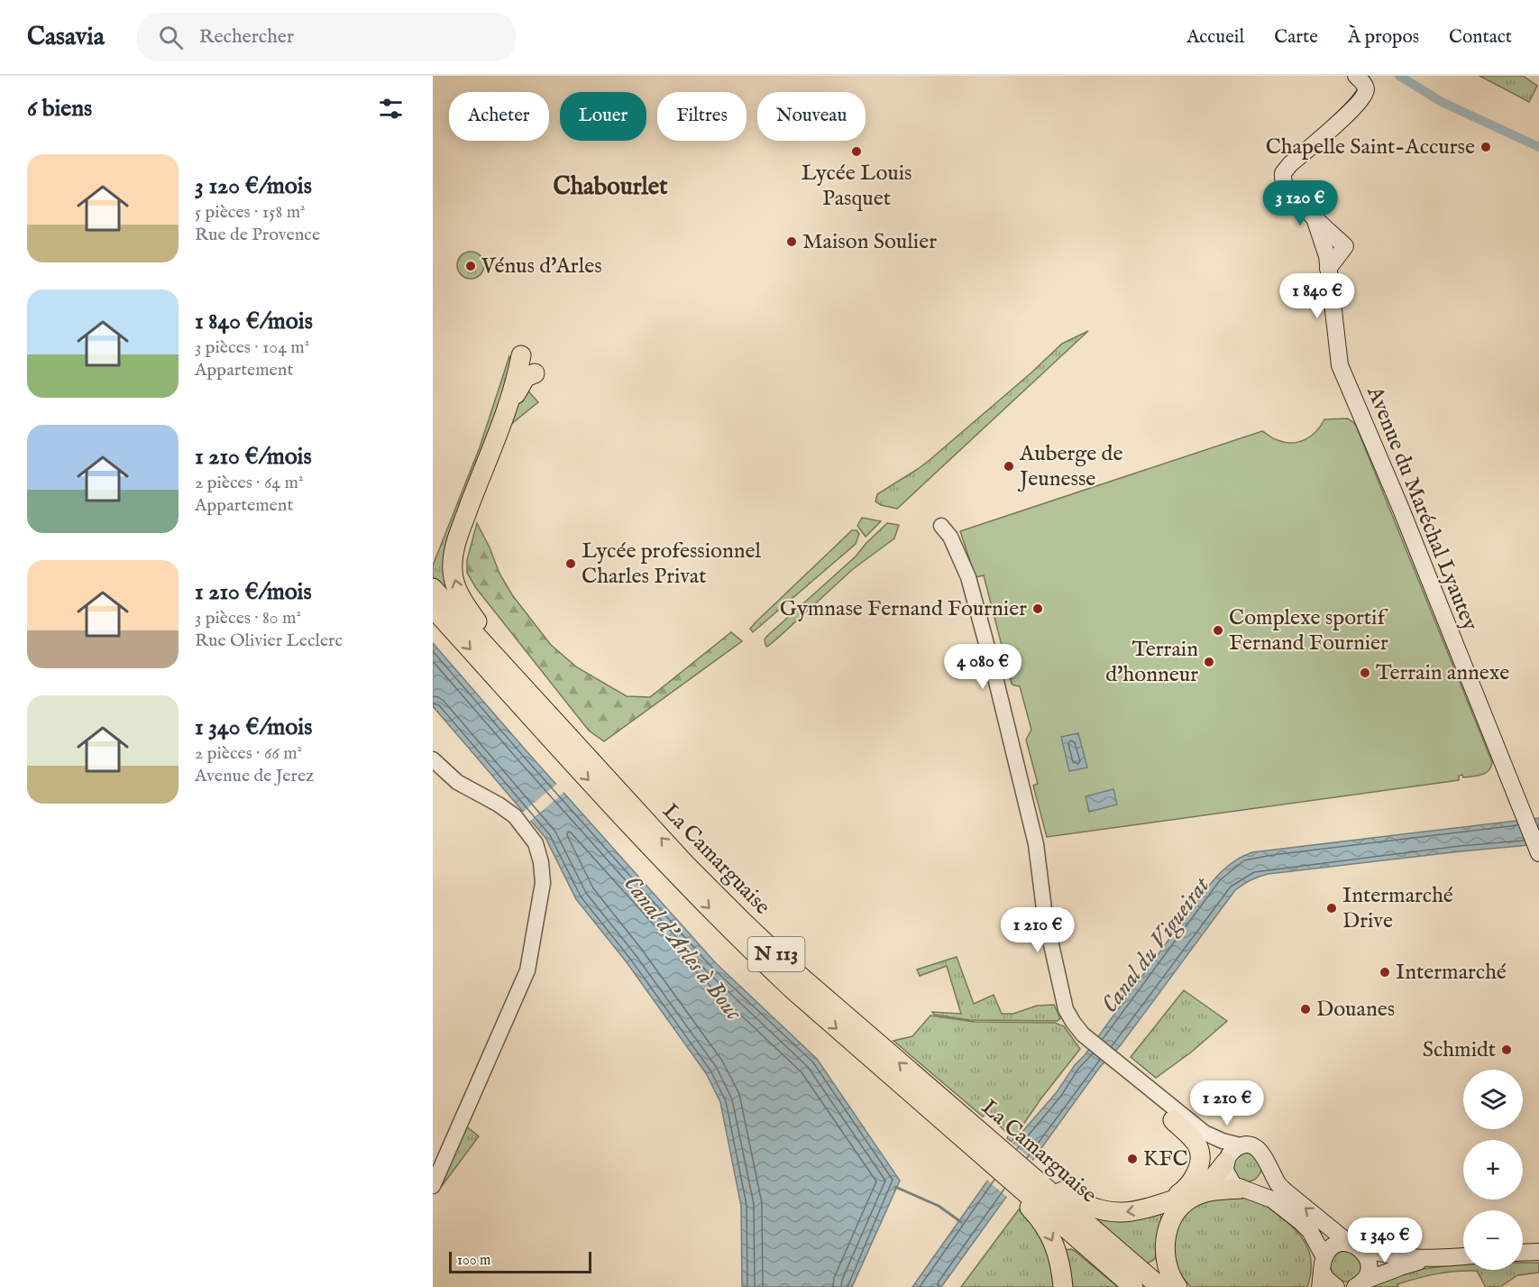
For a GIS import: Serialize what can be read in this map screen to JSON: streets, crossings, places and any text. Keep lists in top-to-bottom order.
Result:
{
  "streets": {
    "highway": ["La Camarguaise", "N 113"],
    "main road": ["Avenue du Maréchal Lyautey"]
  },
  "districts": ["Chabourlet"],
  "water": ["Canal du Vigueirat", "Canal d'Arles à Bouc"],
  "places": [
    "Chapelle Saint-Accurse",
    "Lycée Louis Pasquet",
    "Maison Soulier",
    "Vénus d'Arles",
    "Auberge de Jeunesse",
    "Lycée professionnel Charles Privat",
    "Gymnase Fernand Fournier",
    "Complexe sportif Fernand Fournier",
    "Terrain d'honneur",
    "Terrain annexe",
    "Intermarché Drive",
    "Intermarché",
    "Douanes",
    "Schmidt",
    "KFC"
  ],
  "scale_bar": "100 m",
  "page": {
    "header": "Casavia",
    "search": "Rechercher",
    "nav": [
      "Accueil",
      "Carte",
      "À propos",
      "Contact"
    ],
    "heading": "6 biens",
    "chip": [
      "Acheter",
      "Louer",
      "Filtres",
      "Nouveau"
    ],
    "list": [
      {
        "name": "3 120 €/mois",
        "note": "5 pièces · 158 m² · Rue de Provence"
      },
      {
        "name": "1 840 €/mois",
        "note": "3 pièces · 104 m² · Appartement"
      },
      {
        "name": "1 210 €/mois",
        "note": "2 pièces · 64 m² · Appartement"
      },
      {
        "name": "1 210 €/mois",
        "note": "3 pièces · 80 m² · Rue Olivier Leclerc"
      },
      {
        "name": "1 340 €/mois",
        "note": "2 pièces · 66 m² · Avenue de Jerez"
      }
    ],
    "price": [
      "3 120 €",
      "1 840 €",
      "4 080 €",
      "1 210 €",
      "1 210 €",
      "1 340 €"
    ],
    "map_buttons": ["+", "−"],
    "scale": "100 m"
  }
}
